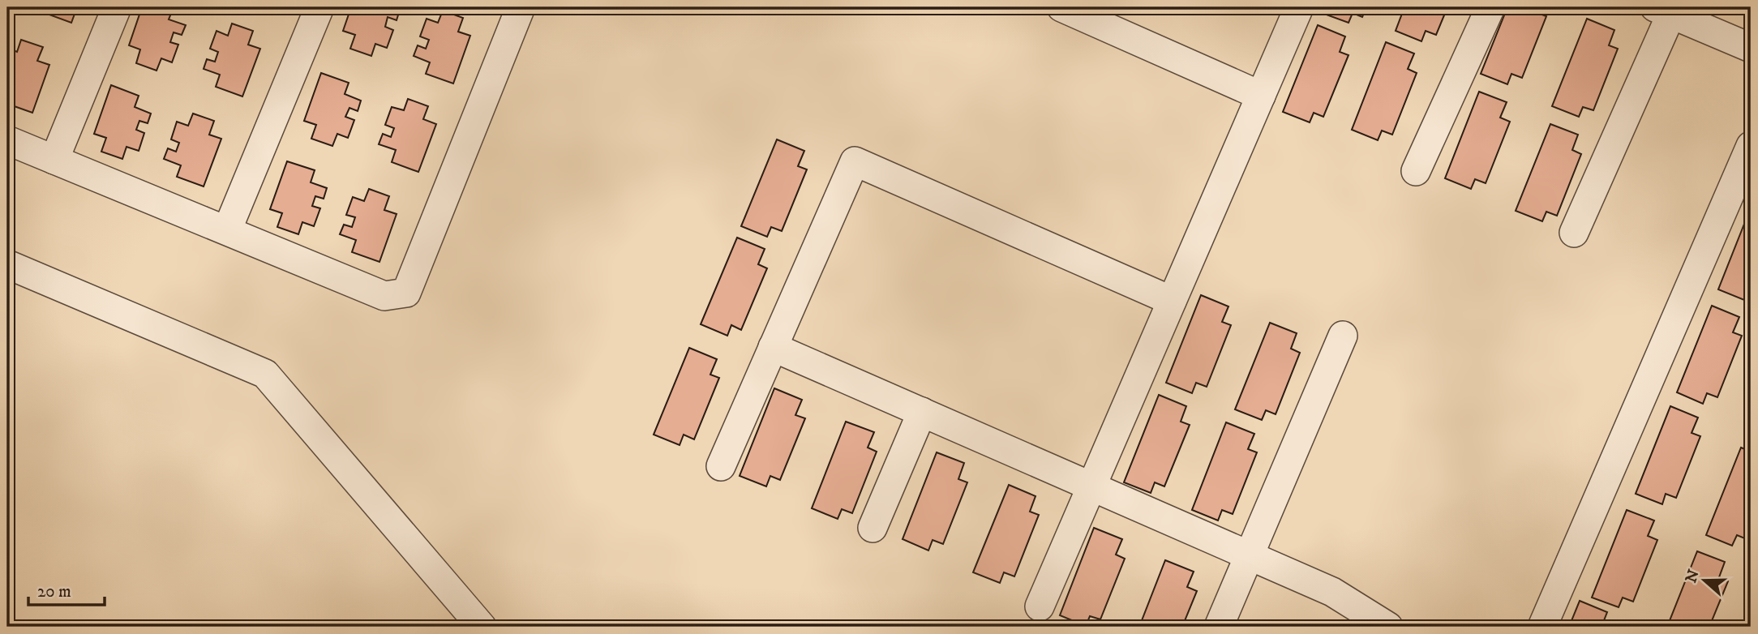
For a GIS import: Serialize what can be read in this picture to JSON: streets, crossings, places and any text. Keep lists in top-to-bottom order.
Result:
{
  "scale_bar": "20 m",
  "north": "left"
}
